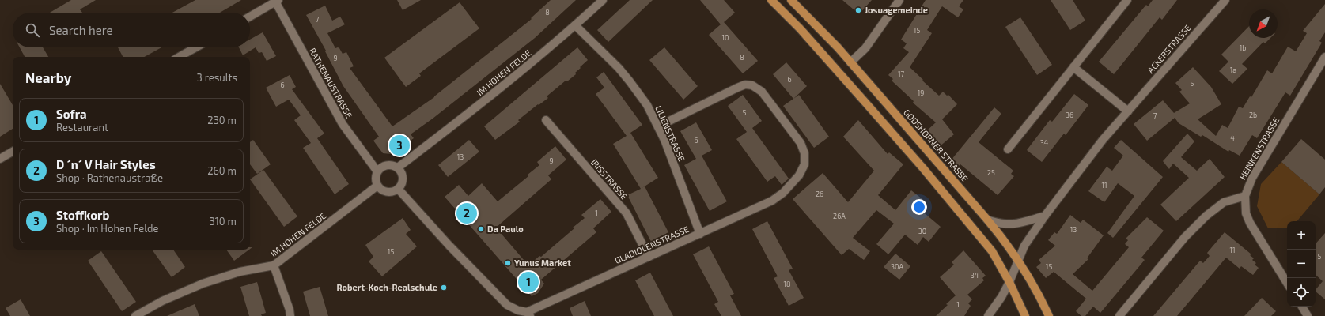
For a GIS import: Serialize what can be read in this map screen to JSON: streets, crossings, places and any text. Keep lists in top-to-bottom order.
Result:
{
  "streets": {
    "main road": ["GODSHORNER STRASSE"],
    "street": [
      "ACKERSTRASSE",
      "IM HOHEN FELDE",
      "RATHENAUSTRASSE",
      "LILIENSTRASSE",
      "HEINKENSTRASSE",
      "IRISSTRASSE",
      "GLADIOLENSTRASSE"
    ]
  },
  "crossings": [
    ["ACKERSTRASSE", "GODSHORNER STRASSE"],
    ["IM HOHEN FELDE", "RATHENAUSTRASSE"],
    ["IM HOHEN FELDE", "LILIENSTRASSE"],
    ["LILIENSTRASSE", "GLADIOLENSTRASSE"],
    ["IRISSTRASSE", "GLADIOLENSTRASSE"]
  ],
  "places": [
    "Josuagemeinde",
    "Da Paulo",
    "Yunus Market",
    "Robert-Koch-Realschule"
  ],
  "house_numbers": [
    "8",
    "7",
    "15",
    "10",
    "1b",
    "8",
    "9",
    "1a",
    "17",
    "6",
    "5",
    "6",
    "19",
    "5",
    "36",
    "2b",
    "7",
    "4",
    "6",
    "34",
    "13",
    "9",
    "25",
    "11",
    "26",
    "1",
    "26A",
    "13",
    "30",
    "11",
    "15",
    "5",
    "30A",
    "15",
    "34",
    "18",
    "1"
  ],
  "north": "bottom left",
  "page": {
    "search": "Search here",
    "heading": ["Nearby", "3 results"],
    "list": [
      {
        "mark": "1",
        "name": "Sofra",
        "note": "Restaurant",
        "value": "230 m"
      },
      {
        "mark": "2",
        "name": "D ´n´ V Hair Styles",
        "note": "Shop · Rathenaustraße",
        "value": "260 m"
      },
      {
        "mark": "3",
        "name": "Stoffkorb",
        "note": "Shop · Im Hohen Felde",
        "value": "310 m"
      }
    ],
    "pins": ["3", "2", "1"],
    "map_buttons": ["+", "−"]
  }
}
